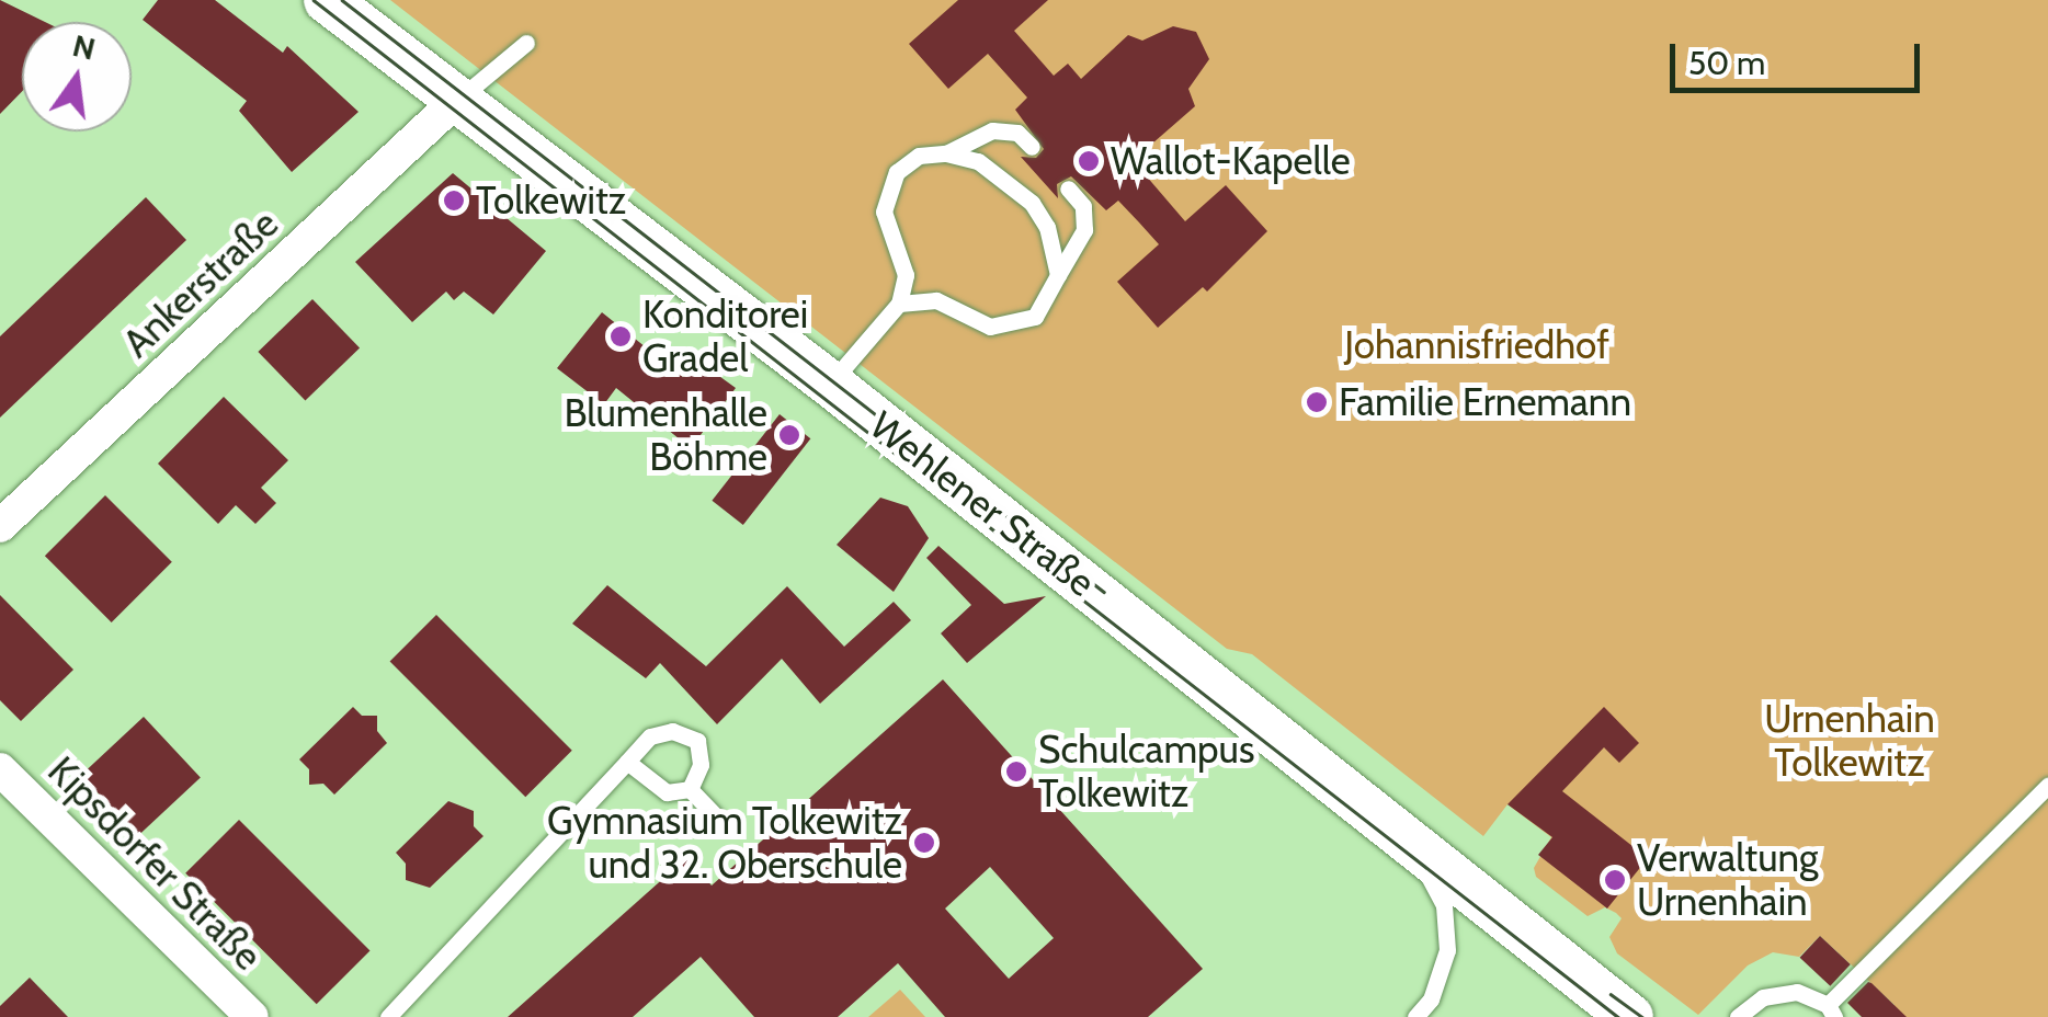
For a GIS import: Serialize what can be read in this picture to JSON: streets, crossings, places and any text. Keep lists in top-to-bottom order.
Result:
{
  "streets": {
    "main road": ["Wehlener Straße"],
    "street": ["Ankerstraße", "Kipsdorfer Straße"]
  },
  "crossings": [
    ["Ankerstraße", "Wehlener Straße"]
  ],
  "parks": ["Johannisfriedhof", "Urnenhain Tolkewitz"],
  "places": [
    "Wallot-Kapelle",
    "Tolkewitz",
    "Konditorei Gradel",
    "Familie Ernemann",
    "Blumenhalle Böhme",
    "Schulcampus Tolkewitz",
    "Gymnasium Tolkewitz und 32. Oberschule",
    "Verwaltung Urnenhain"
  ],
  "scale_bar": "50 m",
  "north": "top"
}
